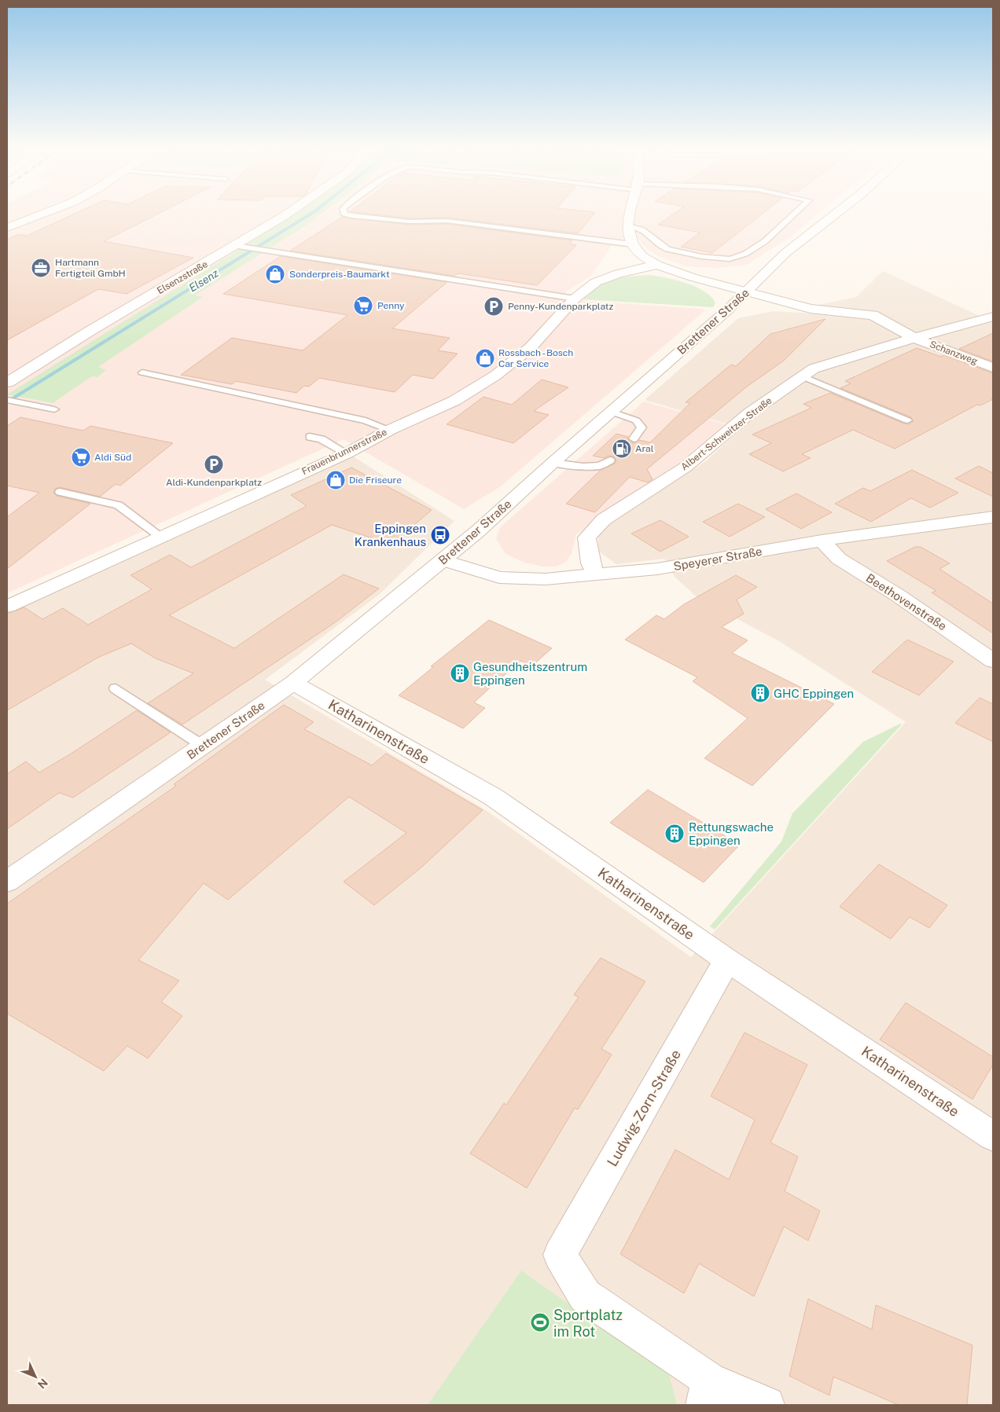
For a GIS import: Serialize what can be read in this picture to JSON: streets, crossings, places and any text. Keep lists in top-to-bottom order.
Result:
{
  "streets": {
    "street": [
      "Elsenzstraße",
      "Brettener Straße",
      "Schanzweg",
      "Albert-Schweitzer-Straße",
      "Frauenbrunnerstraße",
      "Speyerer Straße",
      "Beethovenstraße",
      "Katharinenstraße",
      "Ludwig-Zorn-Straße"
    ]
  },
  "crossings": [
    ["Brettener Straße", "Speyerer Straße"],
    ["Brettener Straße", "Katharinenstraße"],
    ["Schanzweg", "Albert-Schweitzer-Straße"],
    ["Albert-Schweitzer-Straße", "Speyerer Straße"],
    ["Speyerer Straße", "Beethovenstraße"],
    ["Katharinenstraße", "Ludwig-Zorn-Straße"]
  ],
  "water": ["Elsenz"],
  "places": {
    "office": ["Hartmann Fertigteil GmbH"],
    "shop": ["Sonderpreis-Baumarkt", "Rossbach - Bosch Car Service", "Die Friseure"],
    "supermarket": ["Penny", "Aldi Süd"],
    "parking": ["Penny-Kundenparkplatz", "Aldi-Kundenparkplatz"],
    "fuel station": ["Aral"],
    "bus stop": ["Eppingen Krankenhaus"],
    "building": ["Gesundheitszentrum Eppingen", "GHC Eppingen", "Rettungswache Eppingen"],
    "sports": ["Sportplatz im Rot"]
  },
  "north": "bottom right"
}
